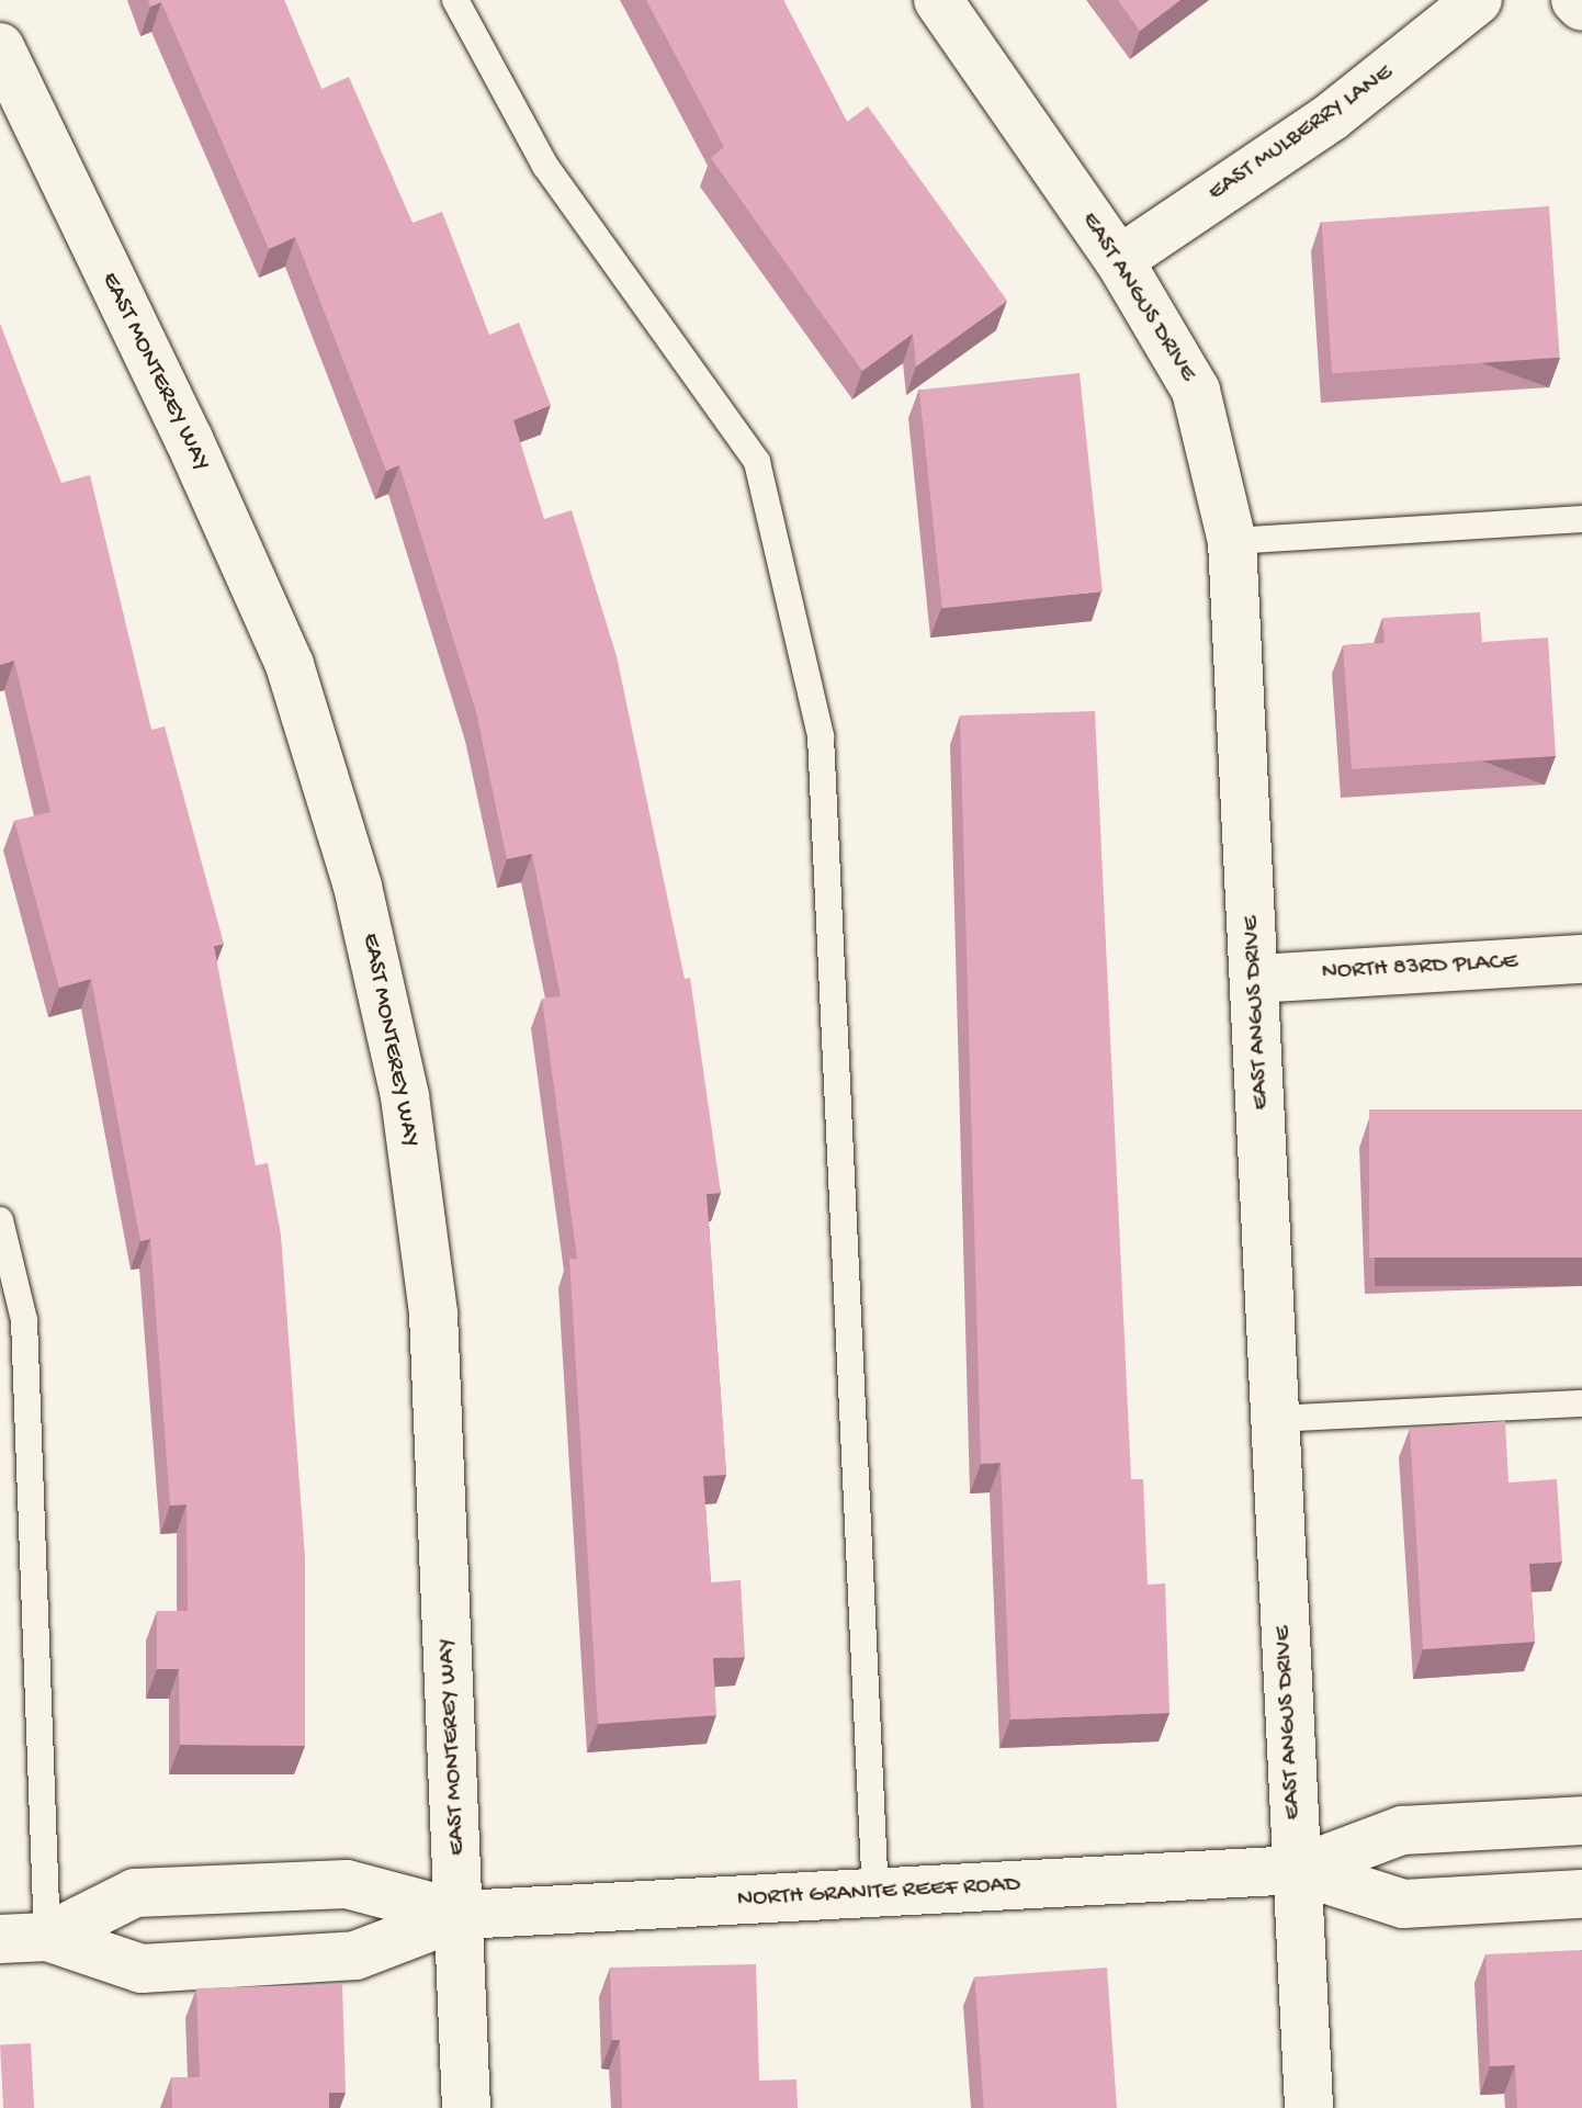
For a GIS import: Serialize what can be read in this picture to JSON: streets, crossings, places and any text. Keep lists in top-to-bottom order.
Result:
{
  "streets": {
    "street": [
      "EAST MULBERRY LANE",
      "EAST ANGUS DRIVE",
      "EAST MONTEREY WAY",
      "NORTH 83RD PLACE",
      "NORTH GRANITE REEF ROAD"
    ]
  },
  "crossings": [
    ["EAST MULBERRY LANE", "EAST ANGUS DRIVE"],
    ["EAST ANGUS DRIVE", "NORTH 83RD PLACE"],
    ["EAST ANGUS DRIVE", "NORTH GRANITE REEF ROAD"],
    ["EAST MONTEREY WAY", "NORTH GRANITE REEF ROAD"]
  ]
}
